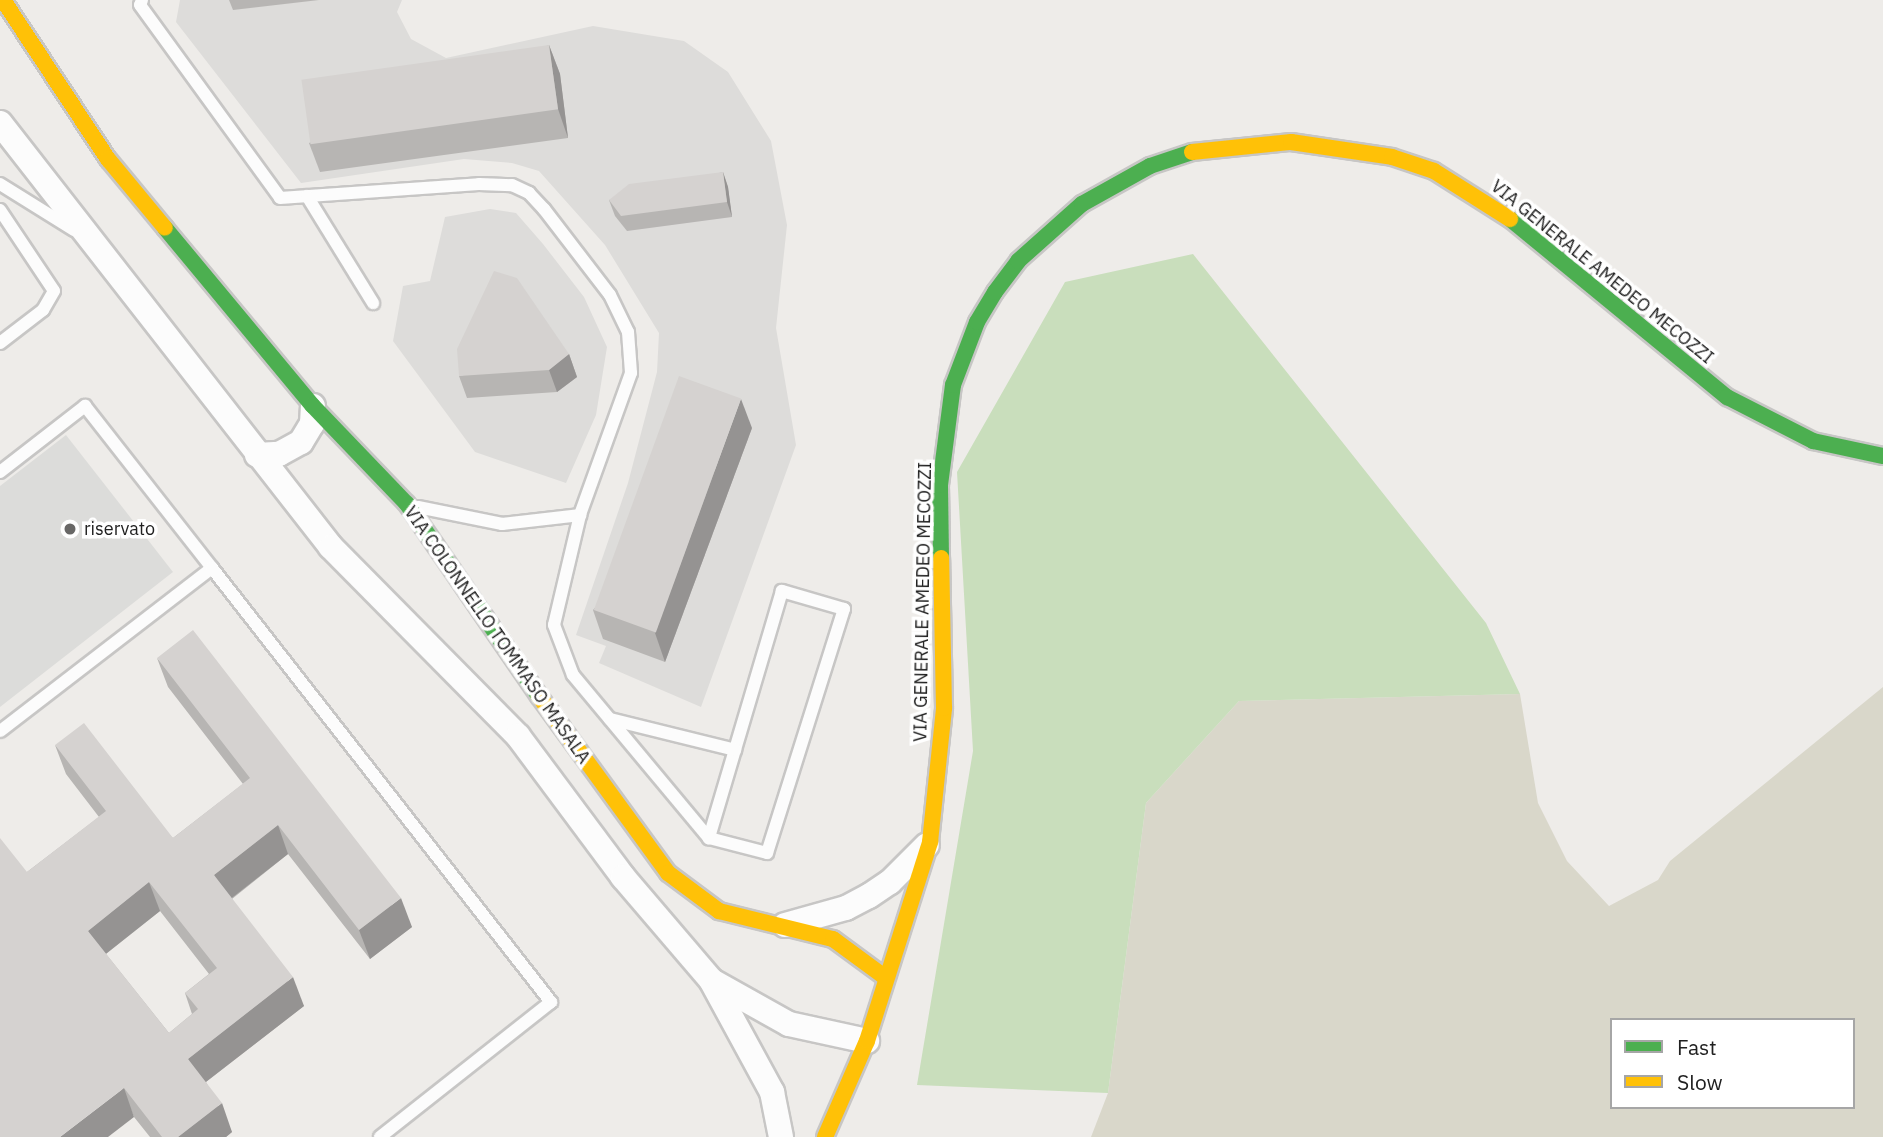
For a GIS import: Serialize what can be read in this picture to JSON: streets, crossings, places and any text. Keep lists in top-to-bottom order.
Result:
{
  "streets": {
    "street": ["VIA GENERALE AMEDEO MECOZZI", "VIA COLONNELLO TOMMASO MASALA"]
  },
  "crossings": [
    ["VIA GENERALE AMEDEO MECOZZI", "VIA COLONNELLO TOMMASO MASALA"]
  ],
  "places": ["riservato"],
  "legend": ["Fast", "Slow"]
}
